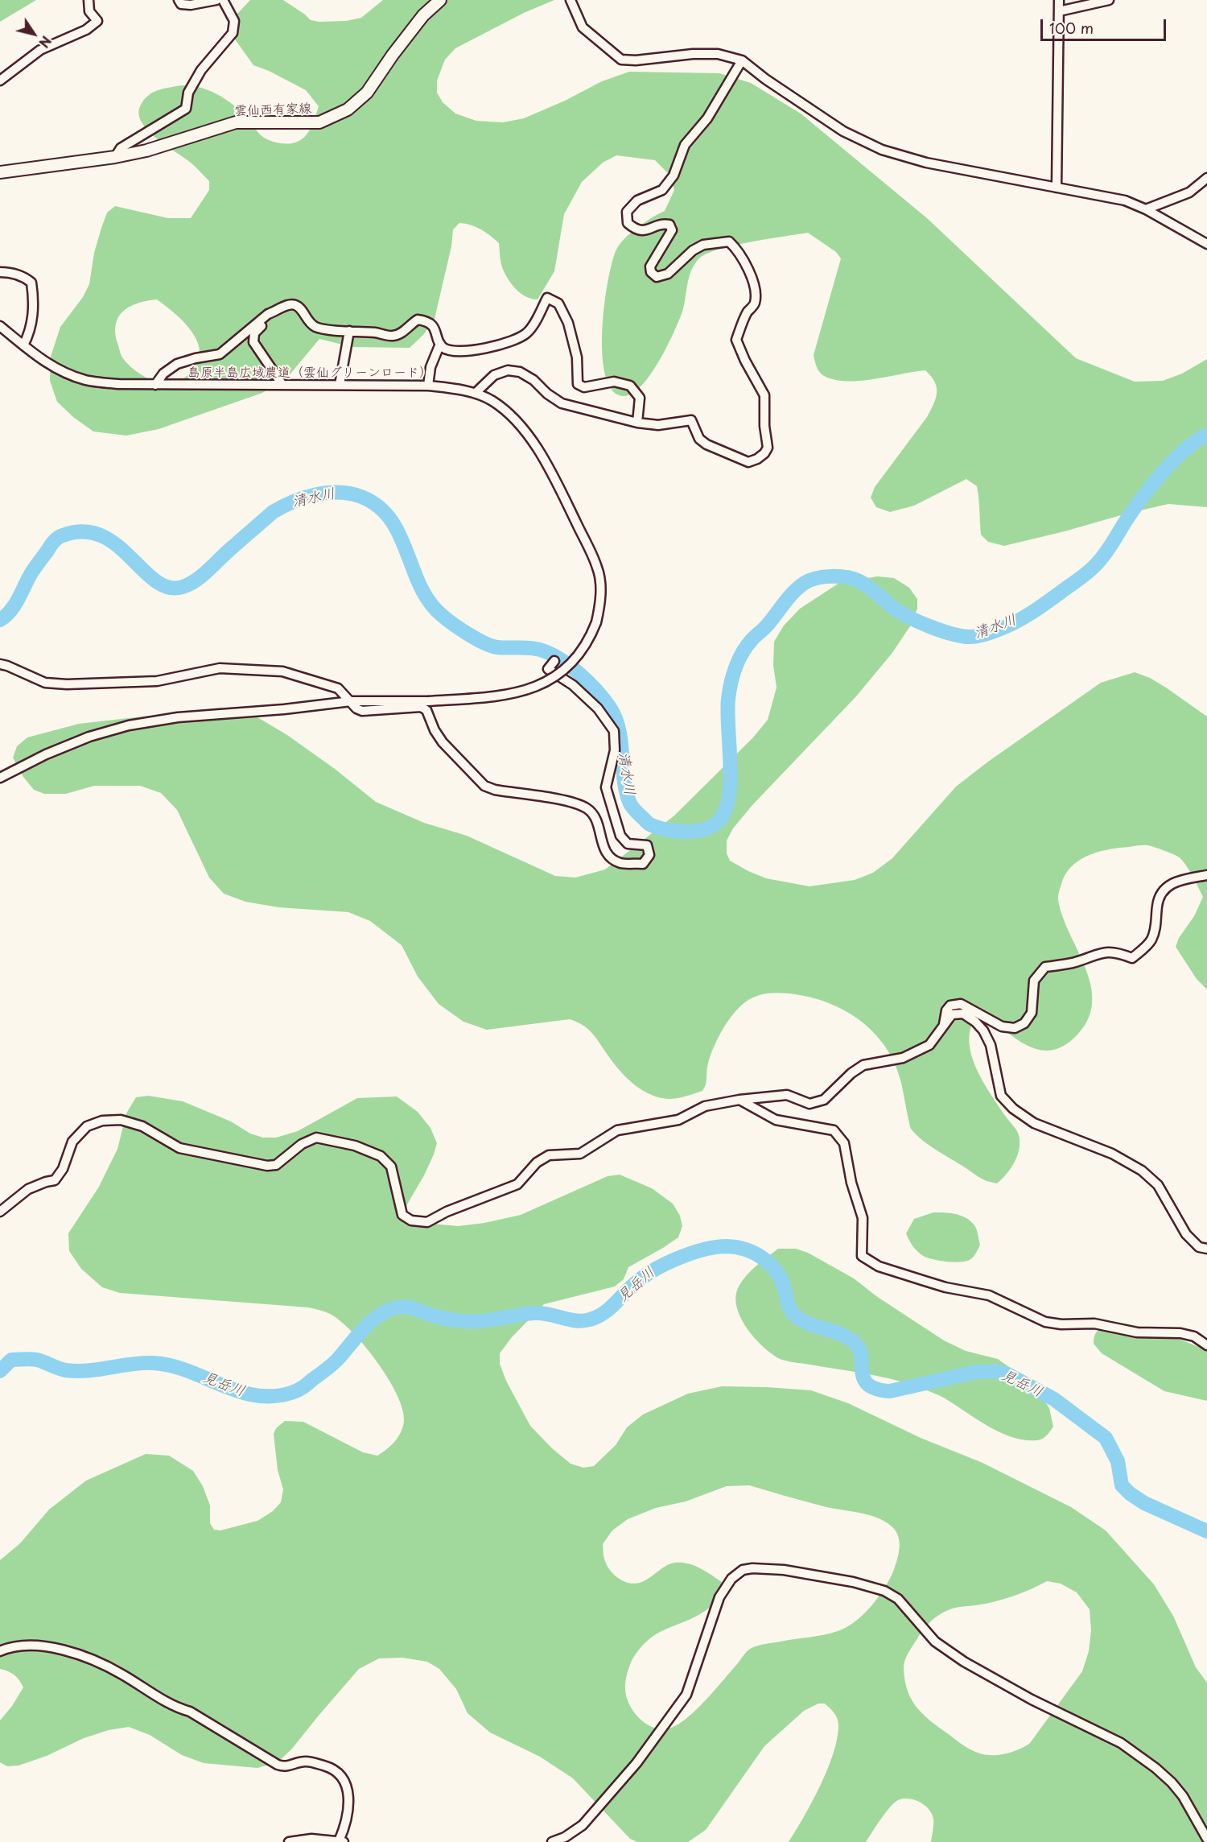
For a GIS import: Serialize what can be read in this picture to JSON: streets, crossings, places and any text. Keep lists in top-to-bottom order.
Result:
{
  "streets": {
    "main road": ["雲仙西有家線"],
    "street": ["島原半島広域農道（雲仙グリーンロード）"]
  },
  "water": ["清水川", "見岳川"],
  "scale_bar": "100 m",
  "north": "bottom right"
}
